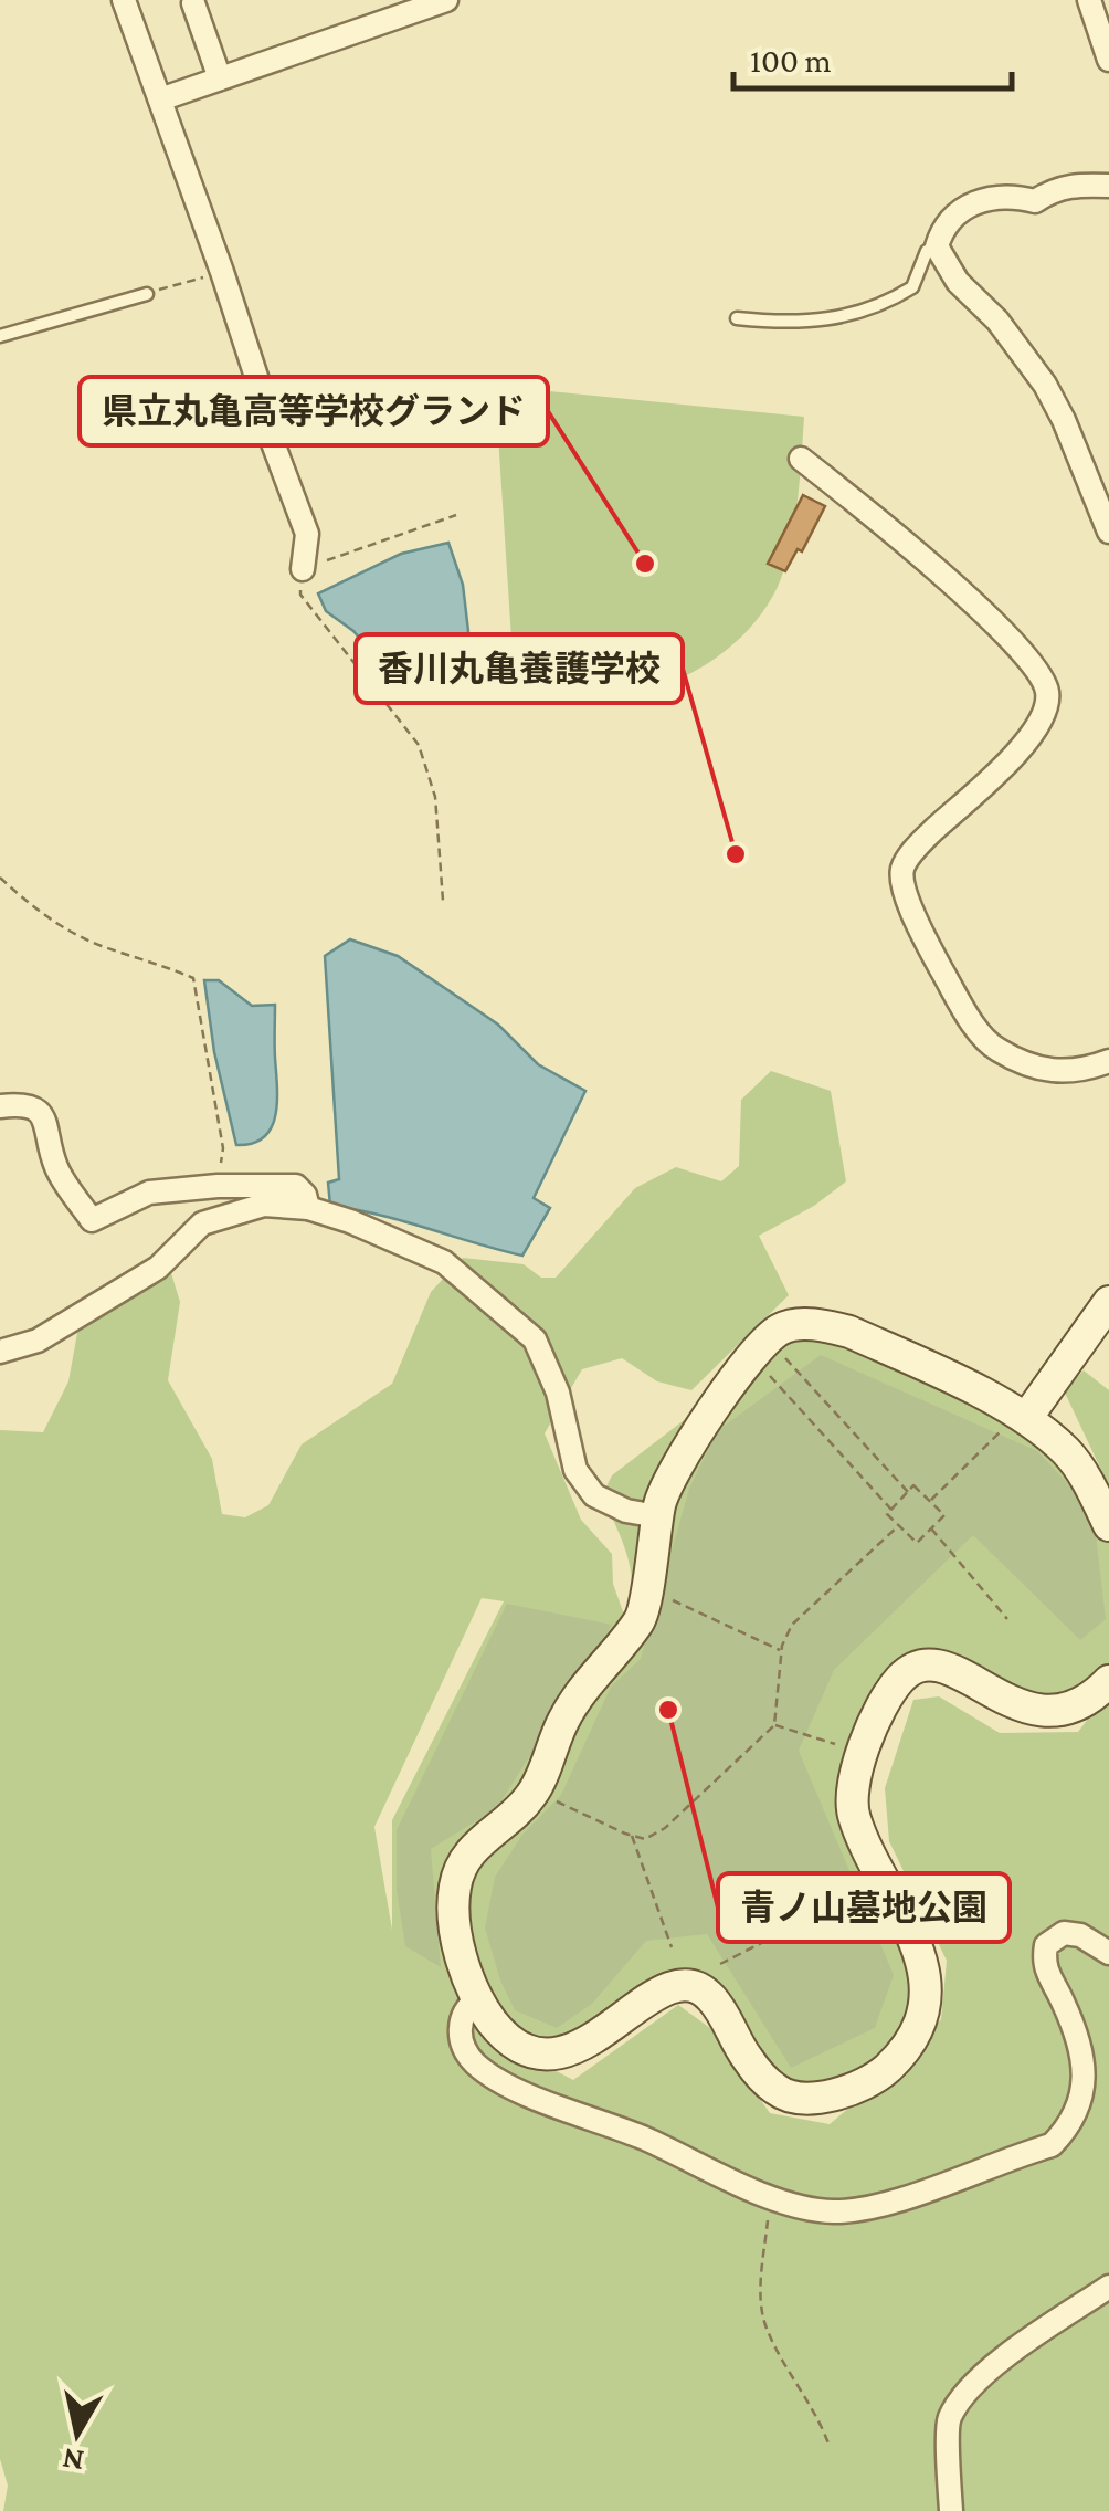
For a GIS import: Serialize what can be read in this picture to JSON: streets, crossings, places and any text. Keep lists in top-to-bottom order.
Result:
{
  "places": ["県立丸亀高等学校グランド", "香川丸亀養護学校", "青ノ山墓地公園"],
  "scale_bar": "100 m",
  "north": "bottom"
}
